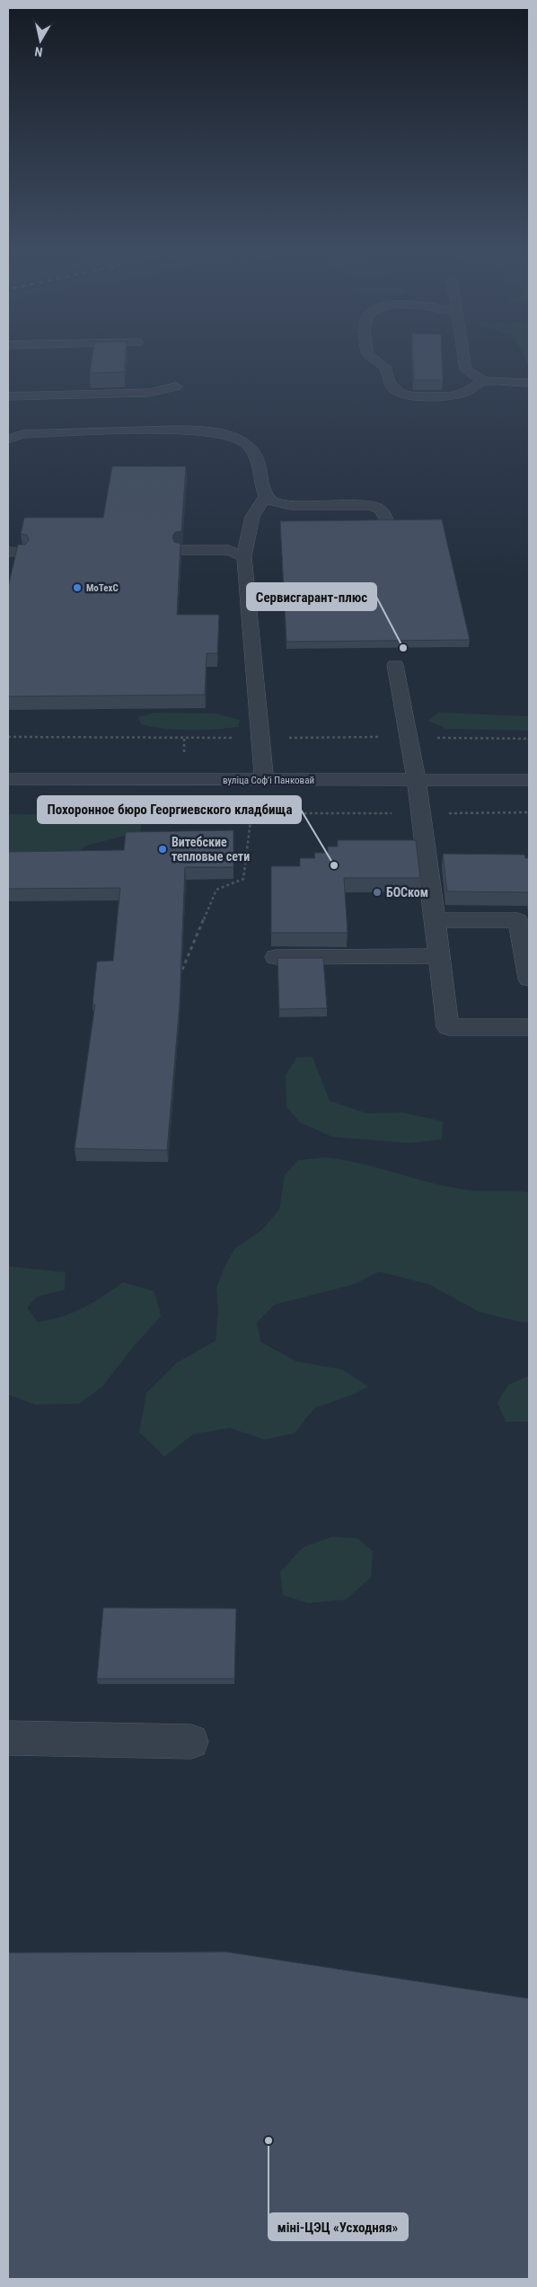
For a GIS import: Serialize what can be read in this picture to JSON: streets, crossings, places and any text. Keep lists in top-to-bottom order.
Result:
{
  "streets": {
    "street": ["вуліца Софʼі Панковай"]
  },
  "places": [
    "MoTexC",
    "Сервисгарант-плюс",
    "Витебские тепловые сети",
    "Похоронное бюро Георгиевского кладбища",
    "БОСком",
    "міні-ЦЭЦ «Усходняя»"
  ],
  "north": "bottom"
}
